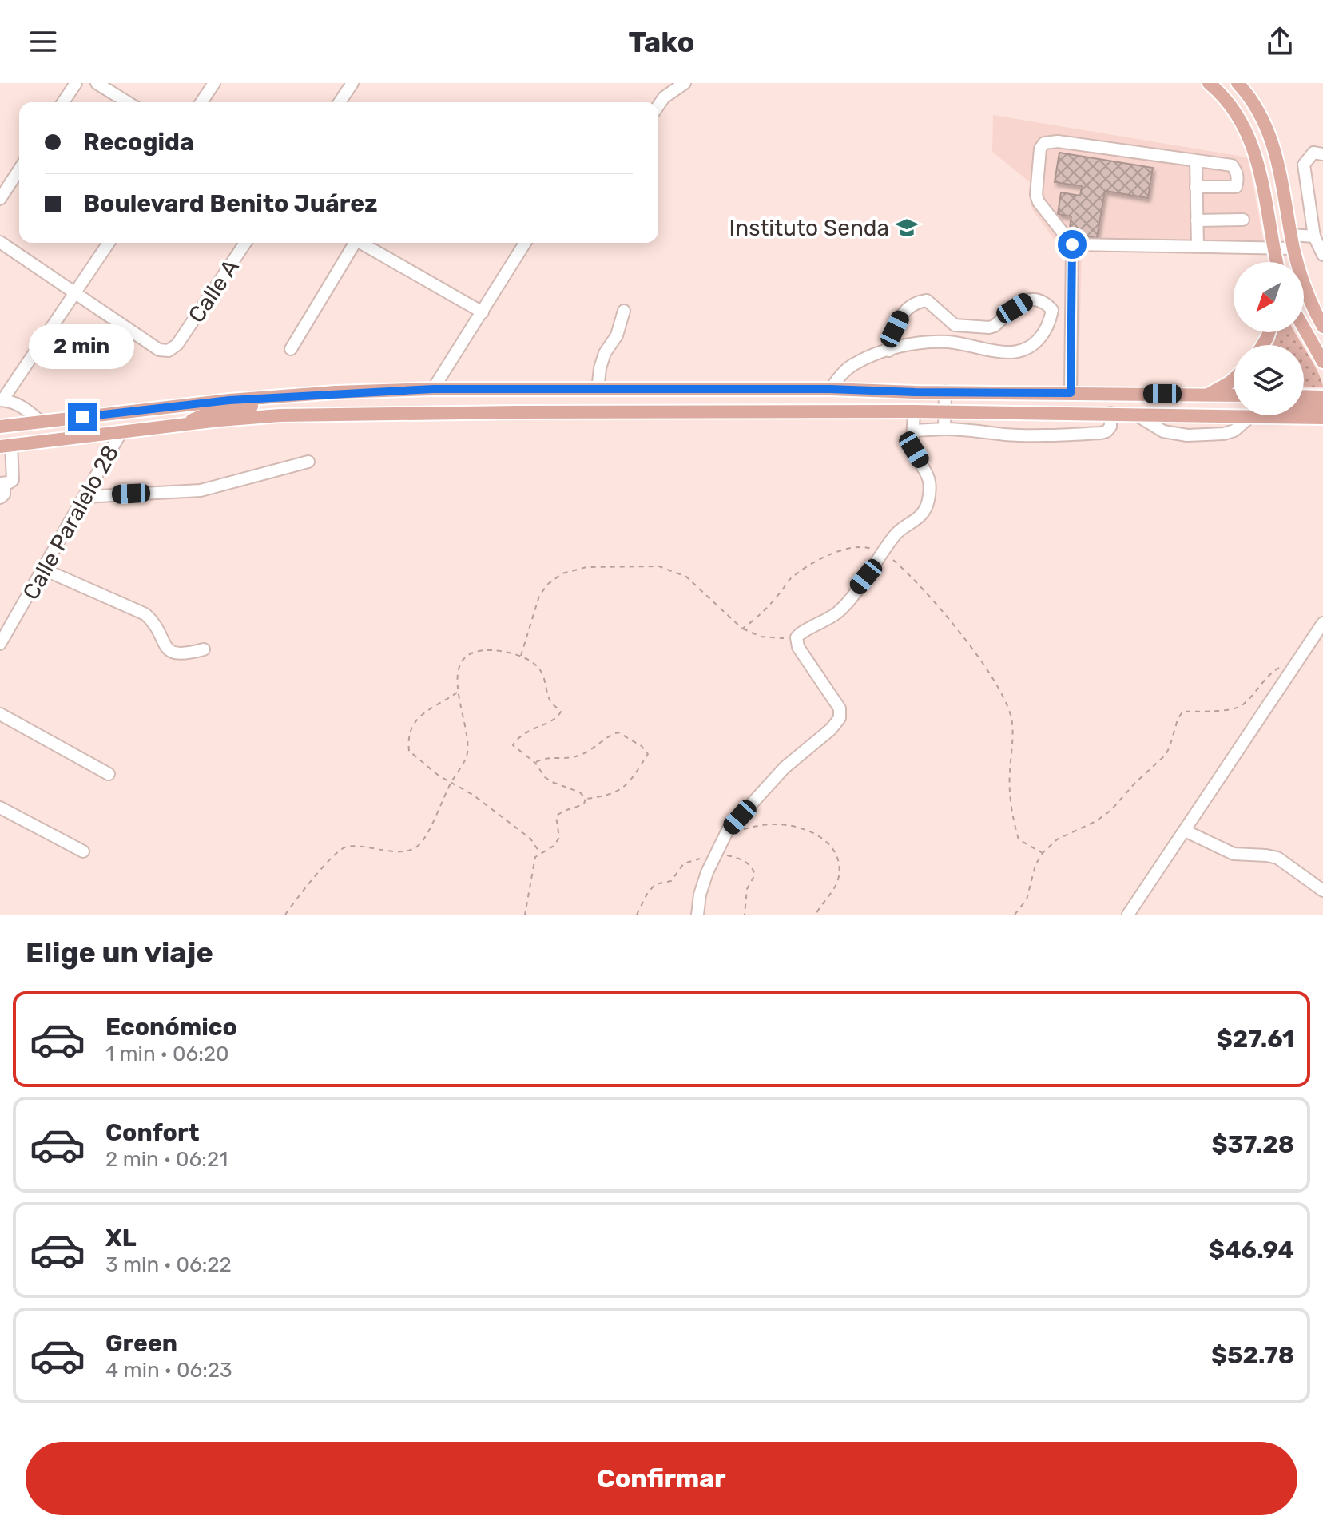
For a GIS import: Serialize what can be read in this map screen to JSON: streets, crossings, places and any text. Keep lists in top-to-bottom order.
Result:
{
  "streets": {
    "street": ["Calle A", "Calle Paralelo 28"]
  },
  "places": {
    "school or university": ["Instituto Senda"]
  },
  "north": "bottom left",
  "page": {
    "header": "Tako",
    "banner": ["Recogida", "Boulevard Benito Juárez"],
    "bubble": "2 min",
    "heading": "Elige un viaje",
    "list": [
      {
        "name": "Económico",
        "note": "1 min · 06:20",
        "value": "$27.61"
      },
      {
        "name": "Confort",
        "note": "2 min · 06:21",
        "value": "$37.28"
      },
      {
        "name": "XL",
        "note": "3 min · 06:22",
        "value": "$46.94"
      },
      {
        "name": "Green",
        "note": "4 min · 06:23",
        "value": "$52.78"
      }
    ],
    "buttons": "Confirmar"
  }
}
